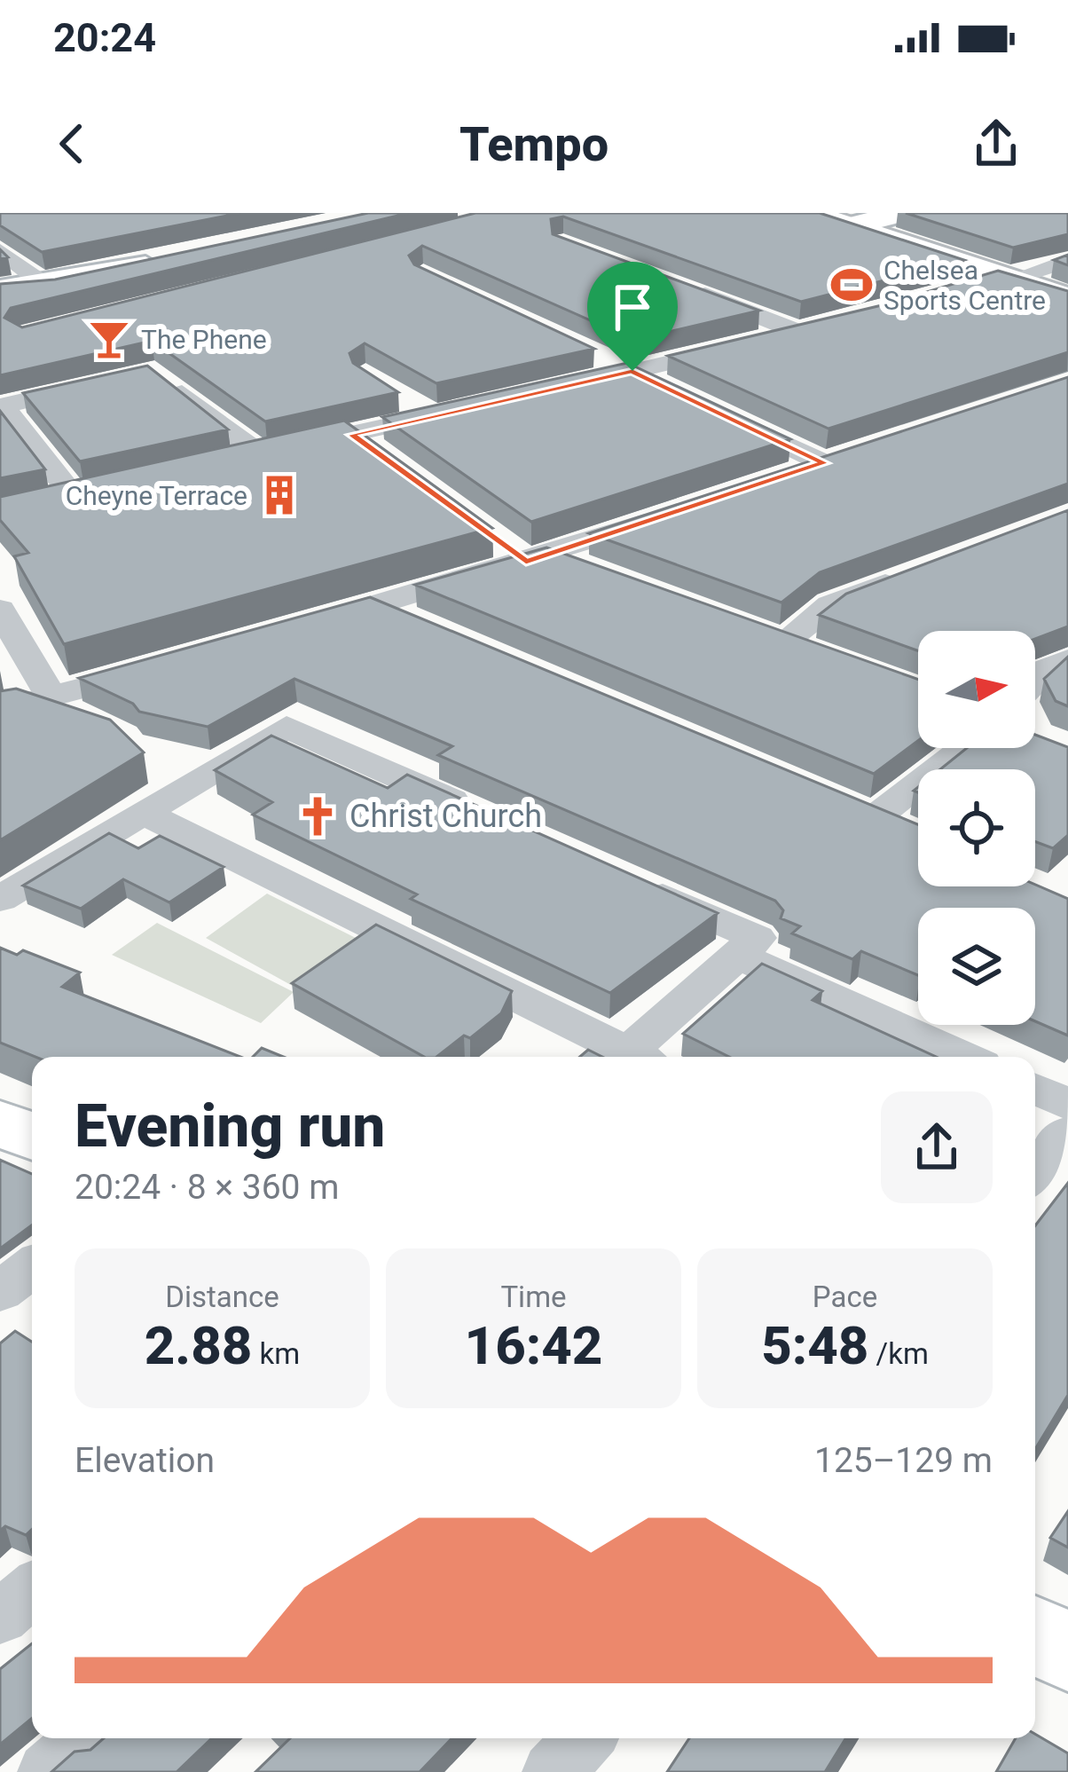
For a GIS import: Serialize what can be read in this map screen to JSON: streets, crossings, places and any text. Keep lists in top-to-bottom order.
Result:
{
  "places": {
    "sports": ["Chelsea Sports Centre"],
    "bar": ["The Phene"],
    "building": ["Cheyne Terrace"],
    "church": ["Christ Church"]
  },
  "north": "right",
  "page": {
    "status": "20:24",
    "header": "Tempo",
    "heading": ["Evening run", "20:24 · 8 × 360 m"],
    "stats": [
      ["Distance", "2.88 km"],
      ["Time", "16:42"],
      ["Pace", "5:48 /km"]
    ],
    "chart": ["Elevation", "125–129 m"]
  }
}
